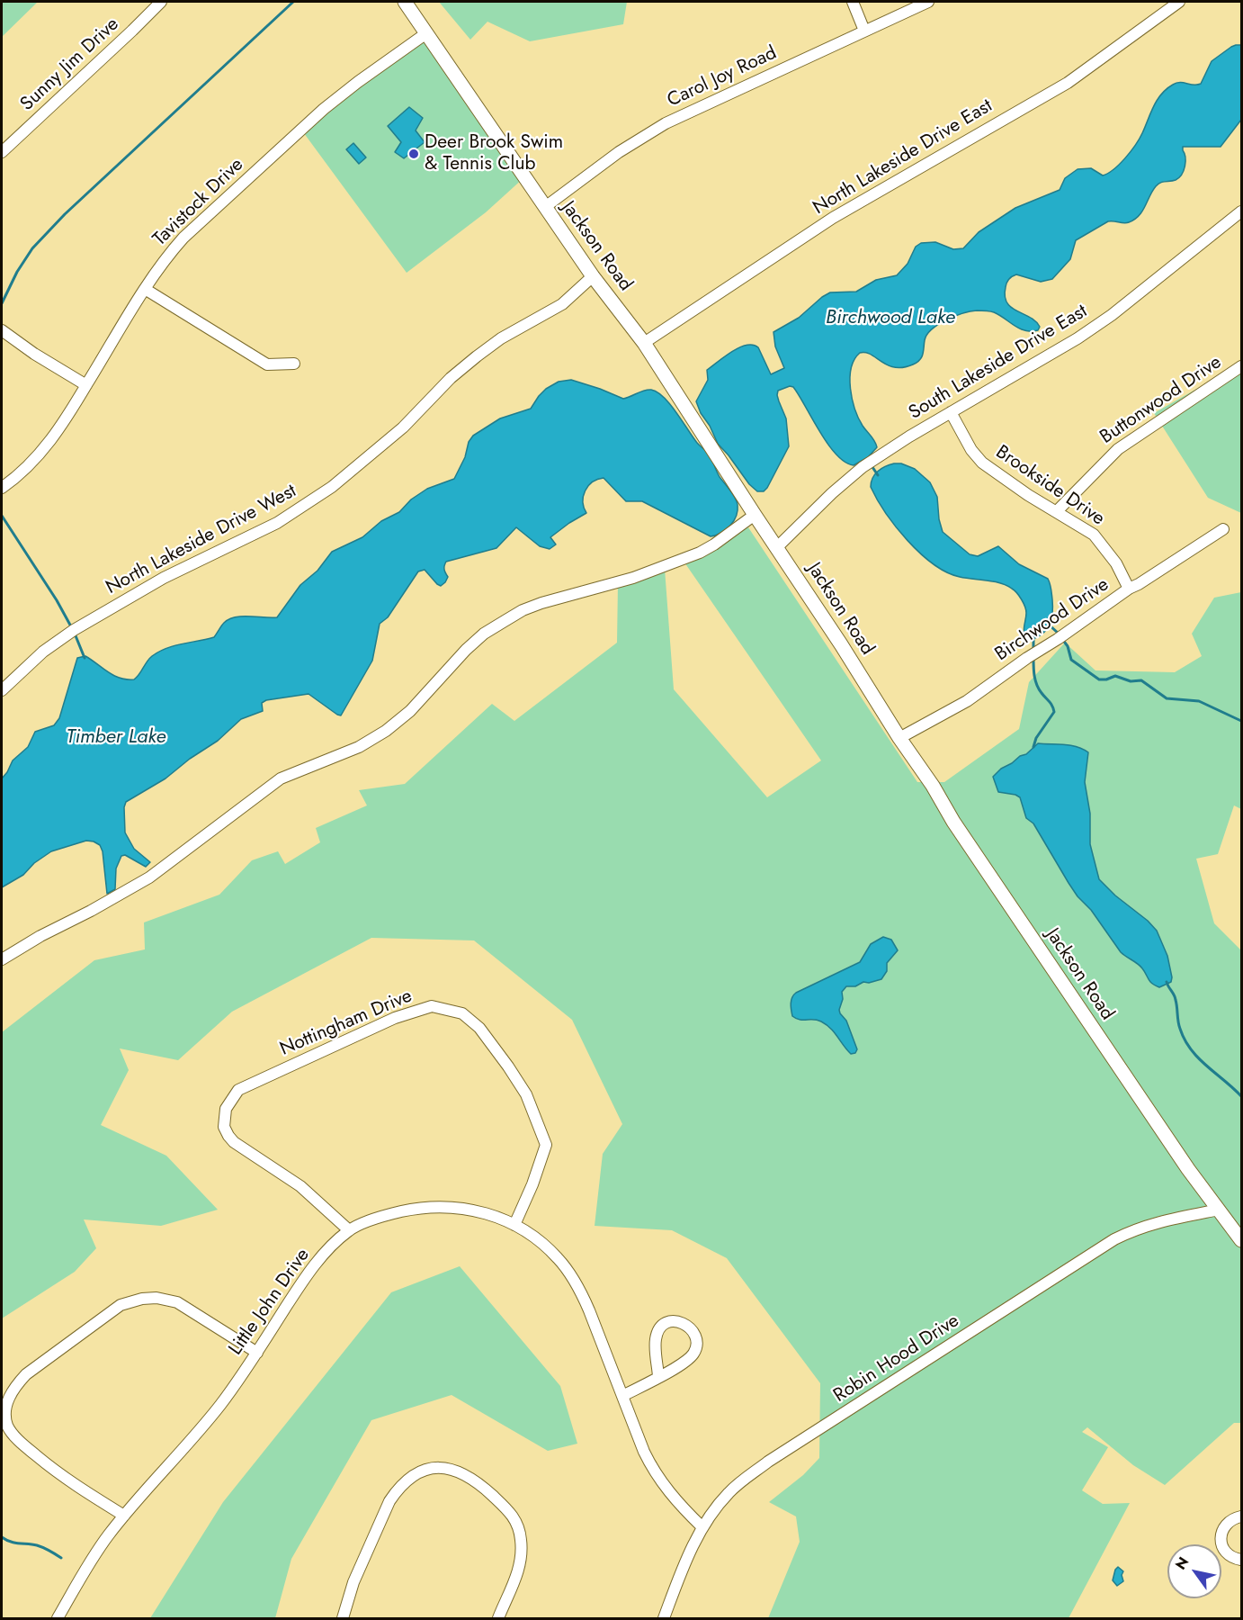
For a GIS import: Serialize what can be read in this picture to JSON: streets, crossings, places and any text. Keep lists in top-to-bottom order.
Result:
{
  "streets": {
    "street": [
      "Sunny Jim Drive",
      "Carol Joy Road",
      "North Lakeside Drive East",
      "Tavistock Drive",
      "Jackson Road",
      "South Lakeside Drive East",
      "Buttonwood Drive",
      "Brookside Drive",
      "North Lakeside Drive West",
      "Birchwood Drive",
      "Nottingham Drive",
      "Little John Drive",
      "Robin Hood Drive"
    ]
  },
  "crossings": [
    ["Carol Joy Road", "Jackson Road"],
    ["North Lakeside Drive East", "Jackson Road"],
    ["Tavistock Drive", "Jackson Road"],
    ["Jackson Road", "South Lakeside Drive East"],
    ["Jackson Road", "North Lakeside Drive West"],
    ["Jackson Road", "Birchwood Drive"],
    ["Jackson Road", "Robin Hood Drive"],
    ["South Lakeside Drive East", "Brookside Drive"],
    ["Buttonwood Drive", "Brookside Drive"],
    ["Brookside Drive", "Birchwood Drive"],
    ["Nottingham Drive", "Little John Drive"],
    ["Little John Drive", "Robin Hood Drive"]
  ],
  "water": ["Birchwood Lake", "Timber Lake"],
  "places": ["Deer Brook Swim & Tennis Club"],
  "north": "top left"
}
